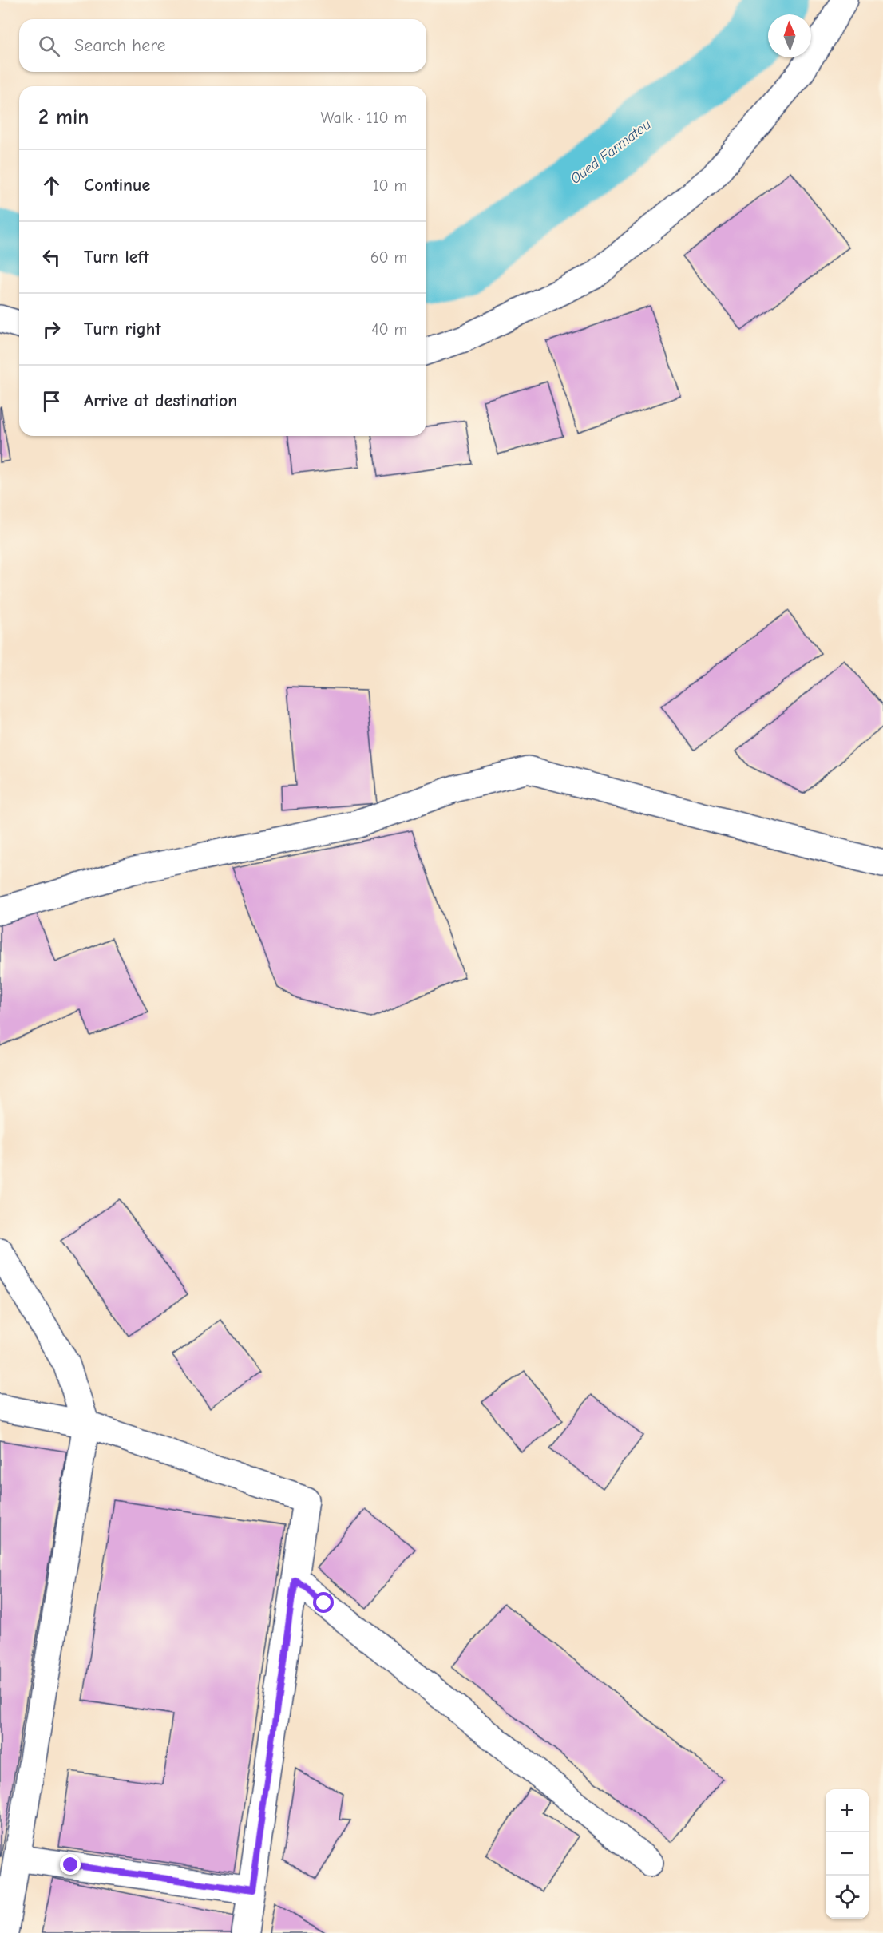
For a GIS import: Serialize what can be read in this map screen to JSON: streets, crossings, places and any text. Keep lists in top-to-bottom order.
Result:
{
  "water": ["Oued Farmatou"],
  "north": "top",
  "page": {
    "search": "Search here",
    "heading": ["2 min", "Walk · 110 m"],
    "list": [
      ["Continue", "10 m"],
      ["Turn left", "60 m"],
      ["Turn right", "40 m"],
      "Arrive at destination"
    ],
    "map_buttons": ["+", "−"]
  }
}
